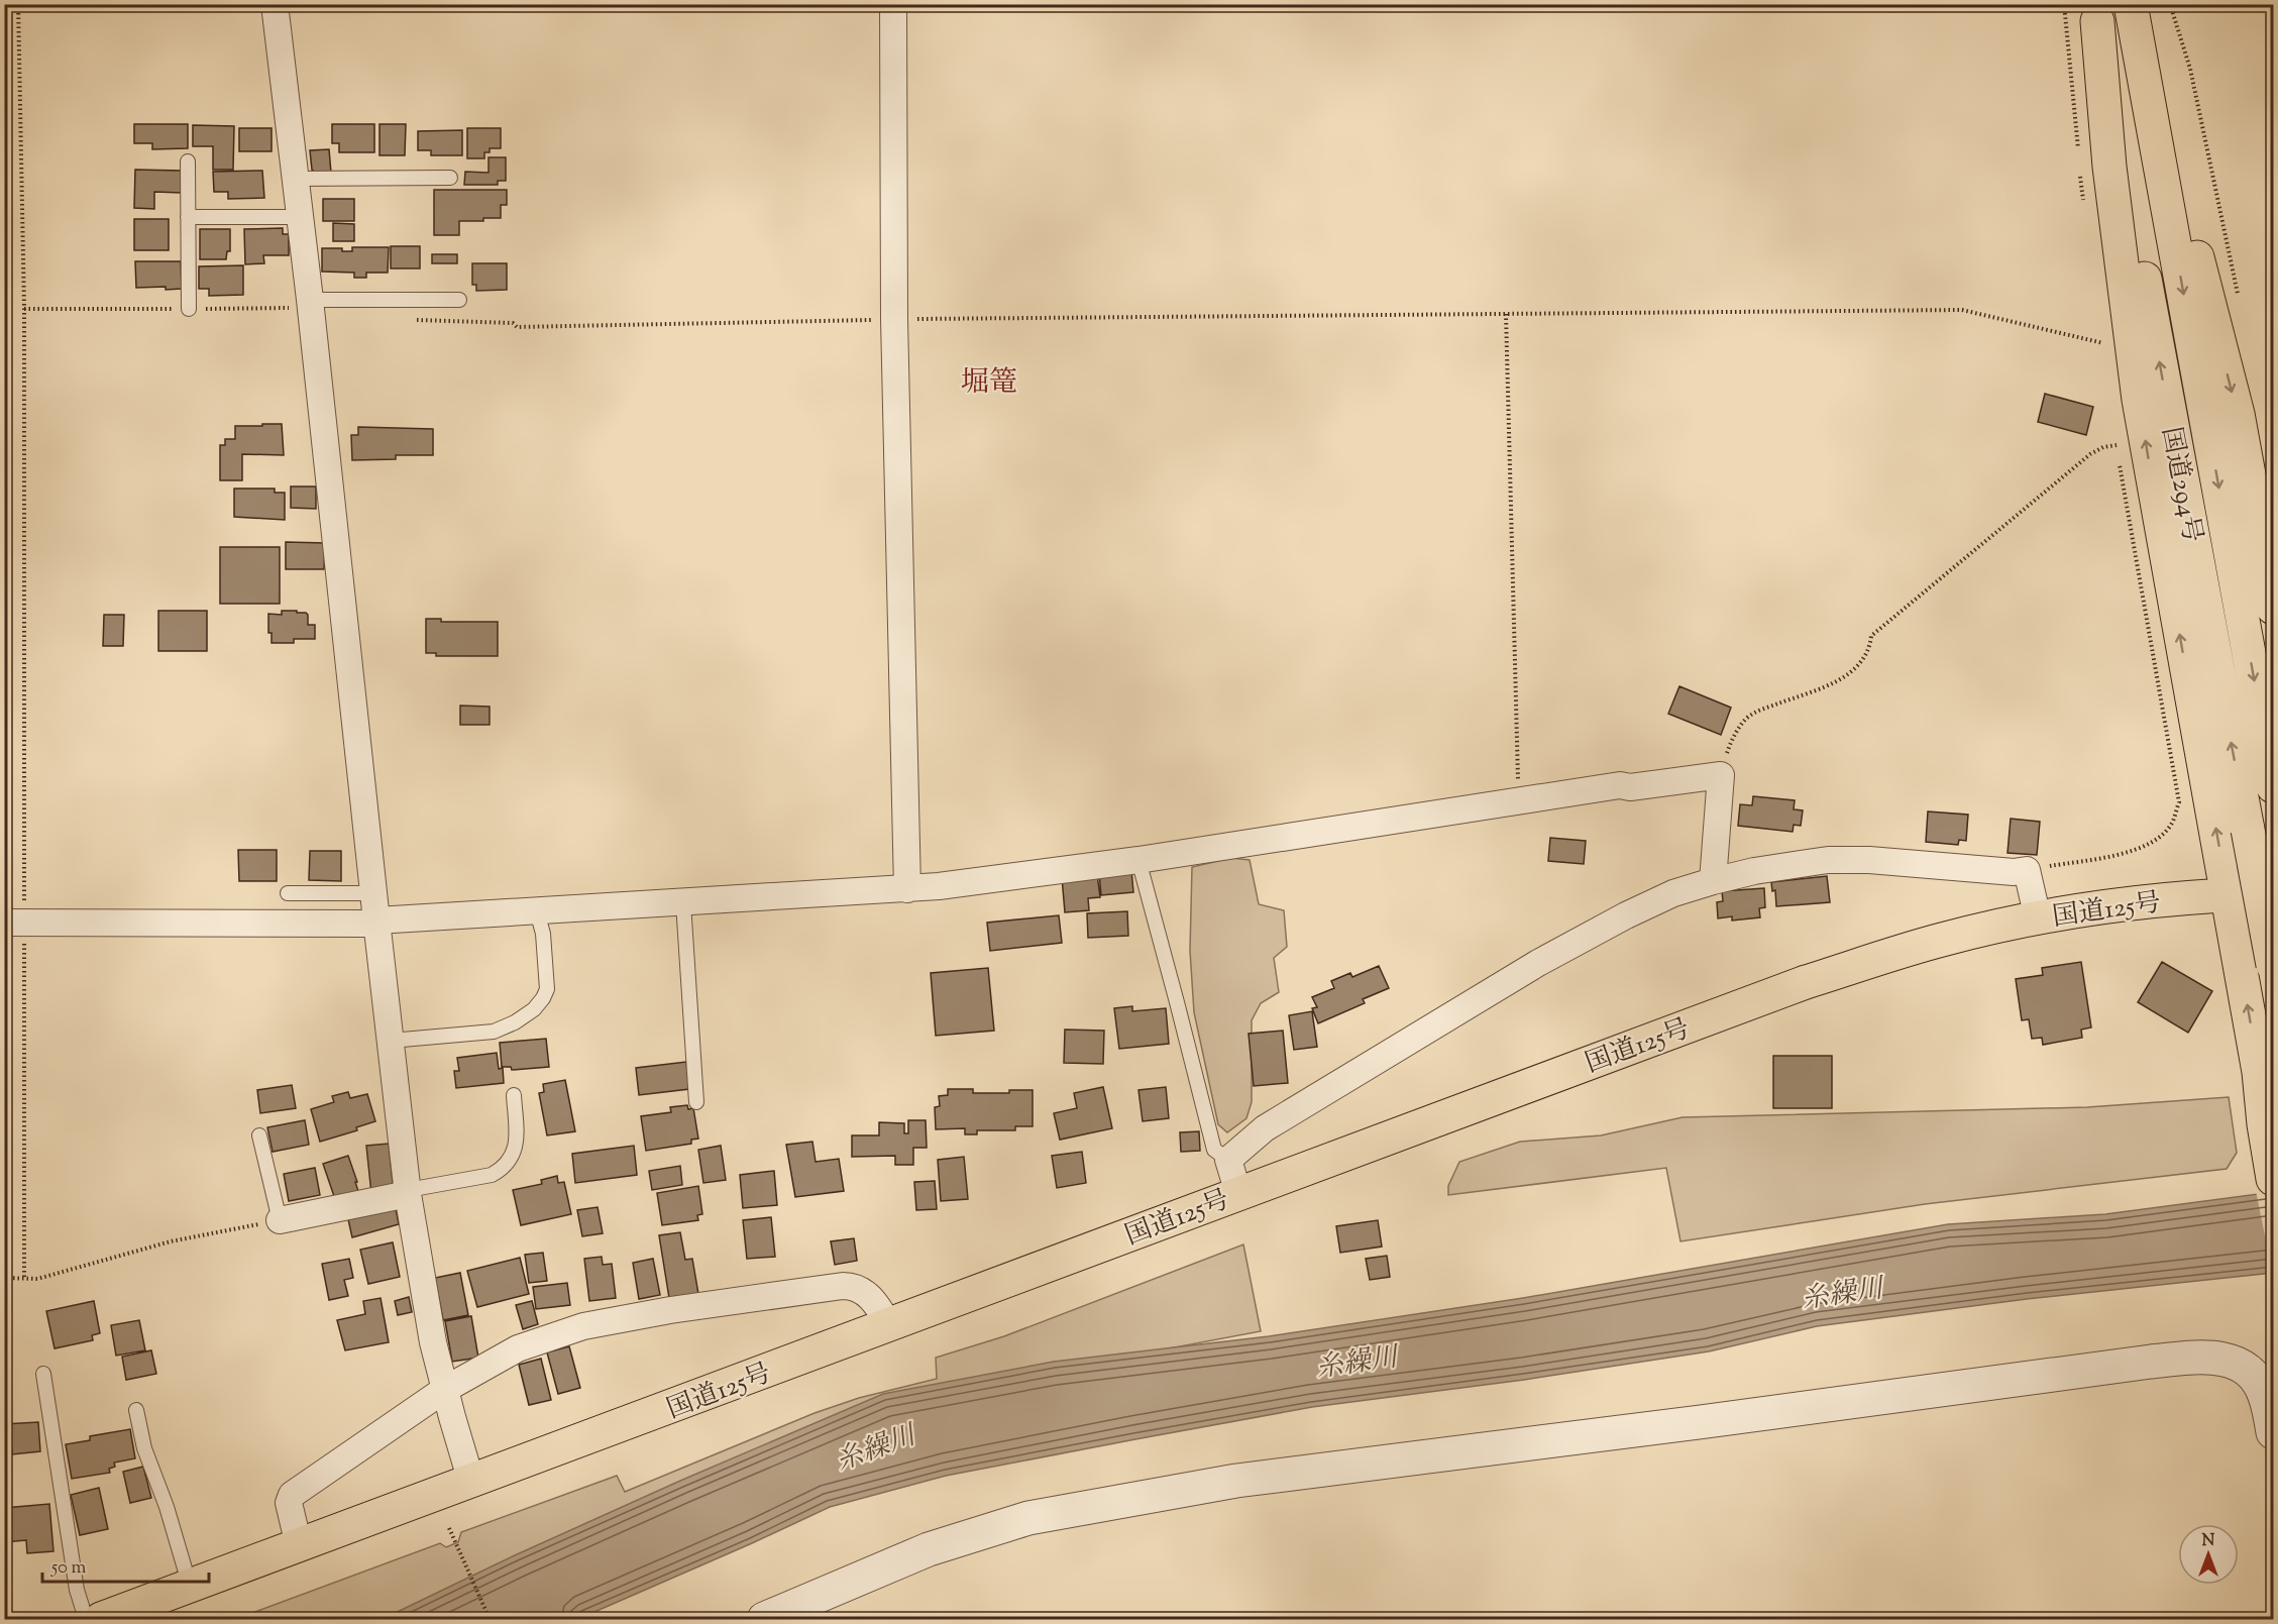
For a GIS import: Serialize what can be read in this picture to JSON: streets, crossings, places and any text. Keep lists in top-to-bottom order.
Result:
{
  "streets": {
    "highway": ["国道294号", "国道125号"]
  },
  "districts": ["堀篭"],
  "water": ["糸繰川"],
  "scale_bar": "50 m",
  "north": "top"
}
